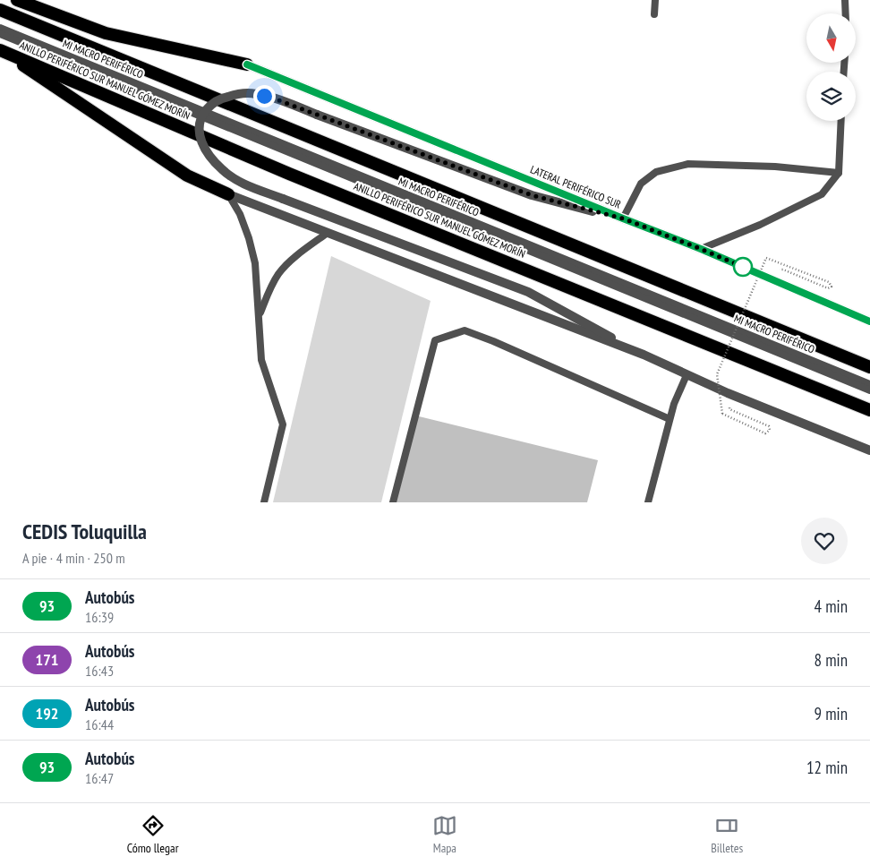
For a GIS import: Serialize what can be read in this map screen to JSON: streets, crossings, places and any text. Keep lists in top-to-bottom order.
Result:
{
  "streets": {
    "highway": ["ANILLO PERIFÉRICO SUR MANUEL GÓMEZ MORÍN"],
    "street": ["LATERAL PERIFÉRICO SUR"],
    "lane": ["MI MACRO PERIFÉRICO"]
  },
  "lines": ["bus line 93"],
  "north": "bottom",
  "page": {
    "heading": ["CEDIS Toluquilla", "A pie · 4 min · 250 m"],
    "list": [
      {
        "mark": "93",
        "name": "Autobús",
        "note": "16:39",
        "value": "4 min"
      },
      {
        "mark": "171",
        "name": "Autobús",
        "note": "16:43",
        "value": "8 min"
      },
      {
        "mark": "192",
        "name": "Autobús",
        "note": "16:44",
        "value": "9 min"
      },
      {
        "mark": "93",
        "name": "Autobús",
        "note": "16:47",
        "value": "12 min"
      }
    ],
    "tabs": ["Cómo llegar", "Mapa", "Billetes"]
  }
}
